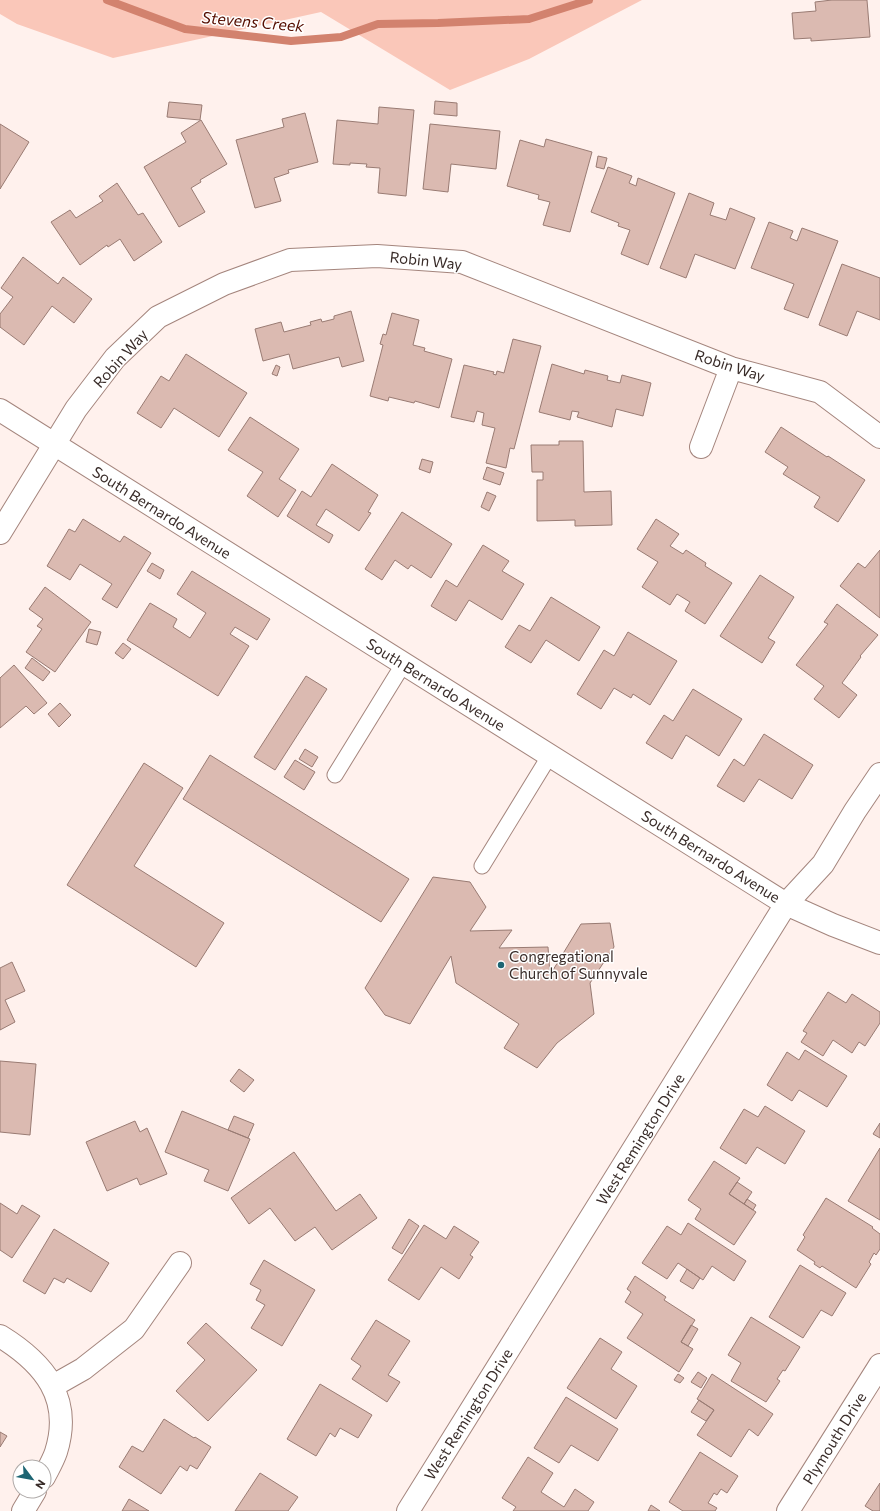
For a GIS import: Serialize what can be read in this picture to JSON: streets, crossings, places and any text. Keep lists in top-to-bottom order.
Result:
{
  "streets": {
    "street": [
      "Robin Way",
      "South Bernardo Avenue",
      "West Remington Drive",
      "Plymouth Drive"
    ]
  },
  "crossings": [
    ["Robin Way", "South Bernardo Avenue"],
    ["South Bernardo Avenue", "West Remington Drive"]
  ],
  "water": ["Stevens Creek"],
  "places": ["Congregational Church of Sunnyvale"],
  "north": "bottom right"
}
